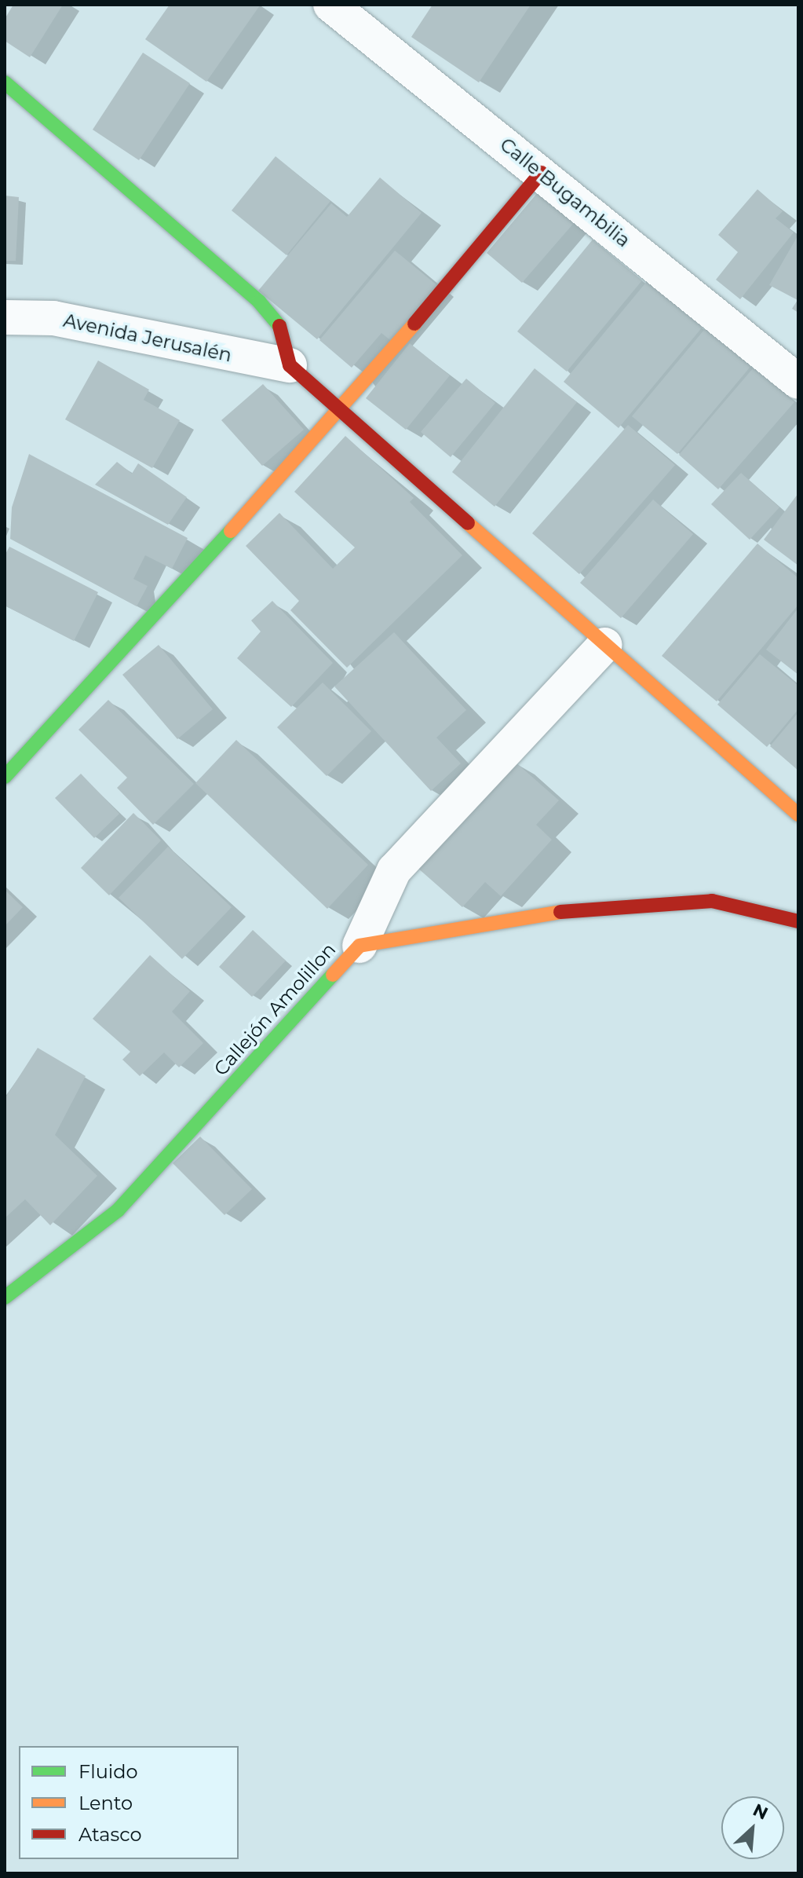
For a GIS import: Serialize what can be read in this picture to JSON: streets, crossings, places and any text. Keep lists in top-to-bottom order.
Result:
{
  "streets": {
    "street": ["Calle Bugambilia", "Avenida Jerusalén", "Callejón Amolillon"]
  },
  "legend": ["Fluido", "Lento", "Atasco"],
  "north": "top right"
}
